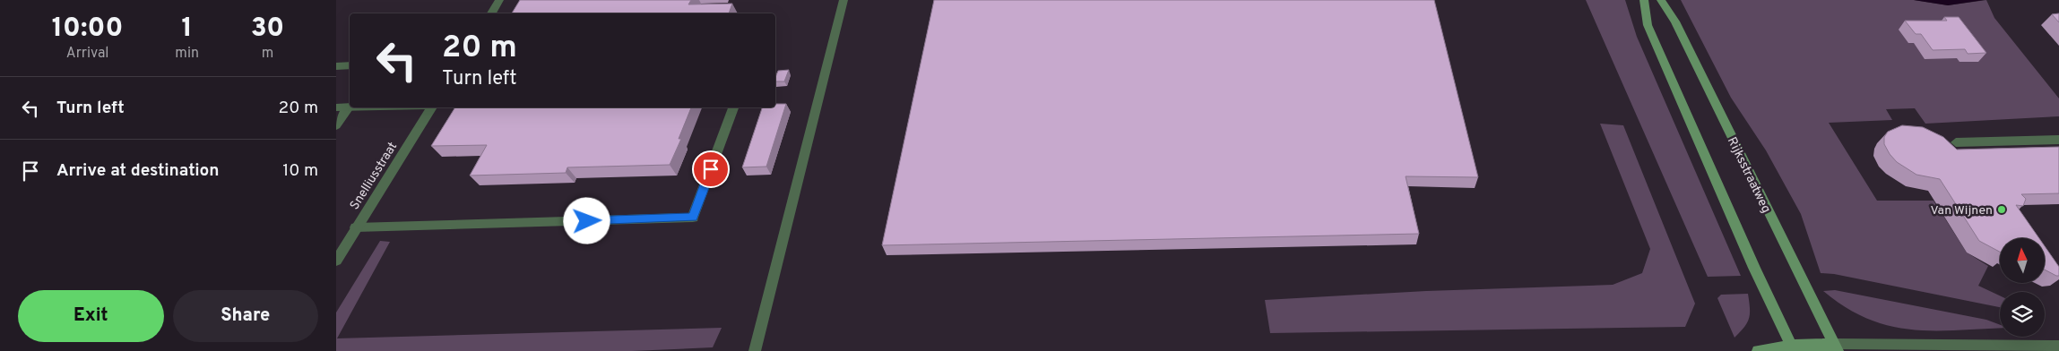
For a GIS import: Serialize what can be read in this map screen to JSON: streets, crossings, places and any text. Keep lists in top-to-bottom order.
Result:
{
  "streets": {
    "main road": ["Rijksstraatweg"],
    "street": ["Snelliusstraat"]
  },
  "places": ["Van Wijnen"],
  "north": "top",
  "page": {
    "eta": [
      "10:00",
      "Arrival",
      "1",
      "min",
      "30",
      "m"
    ],
    "turn": ["20 m", "Turn left"],
    "list": [
      {
        "name": "Turn left",
        "value": "20 m"
      },
      {
        "name": "Arrive at destination",
        "value": "10 m"
      }
    ],
    "buttons": ["Exit", "Share"]
  }
}
